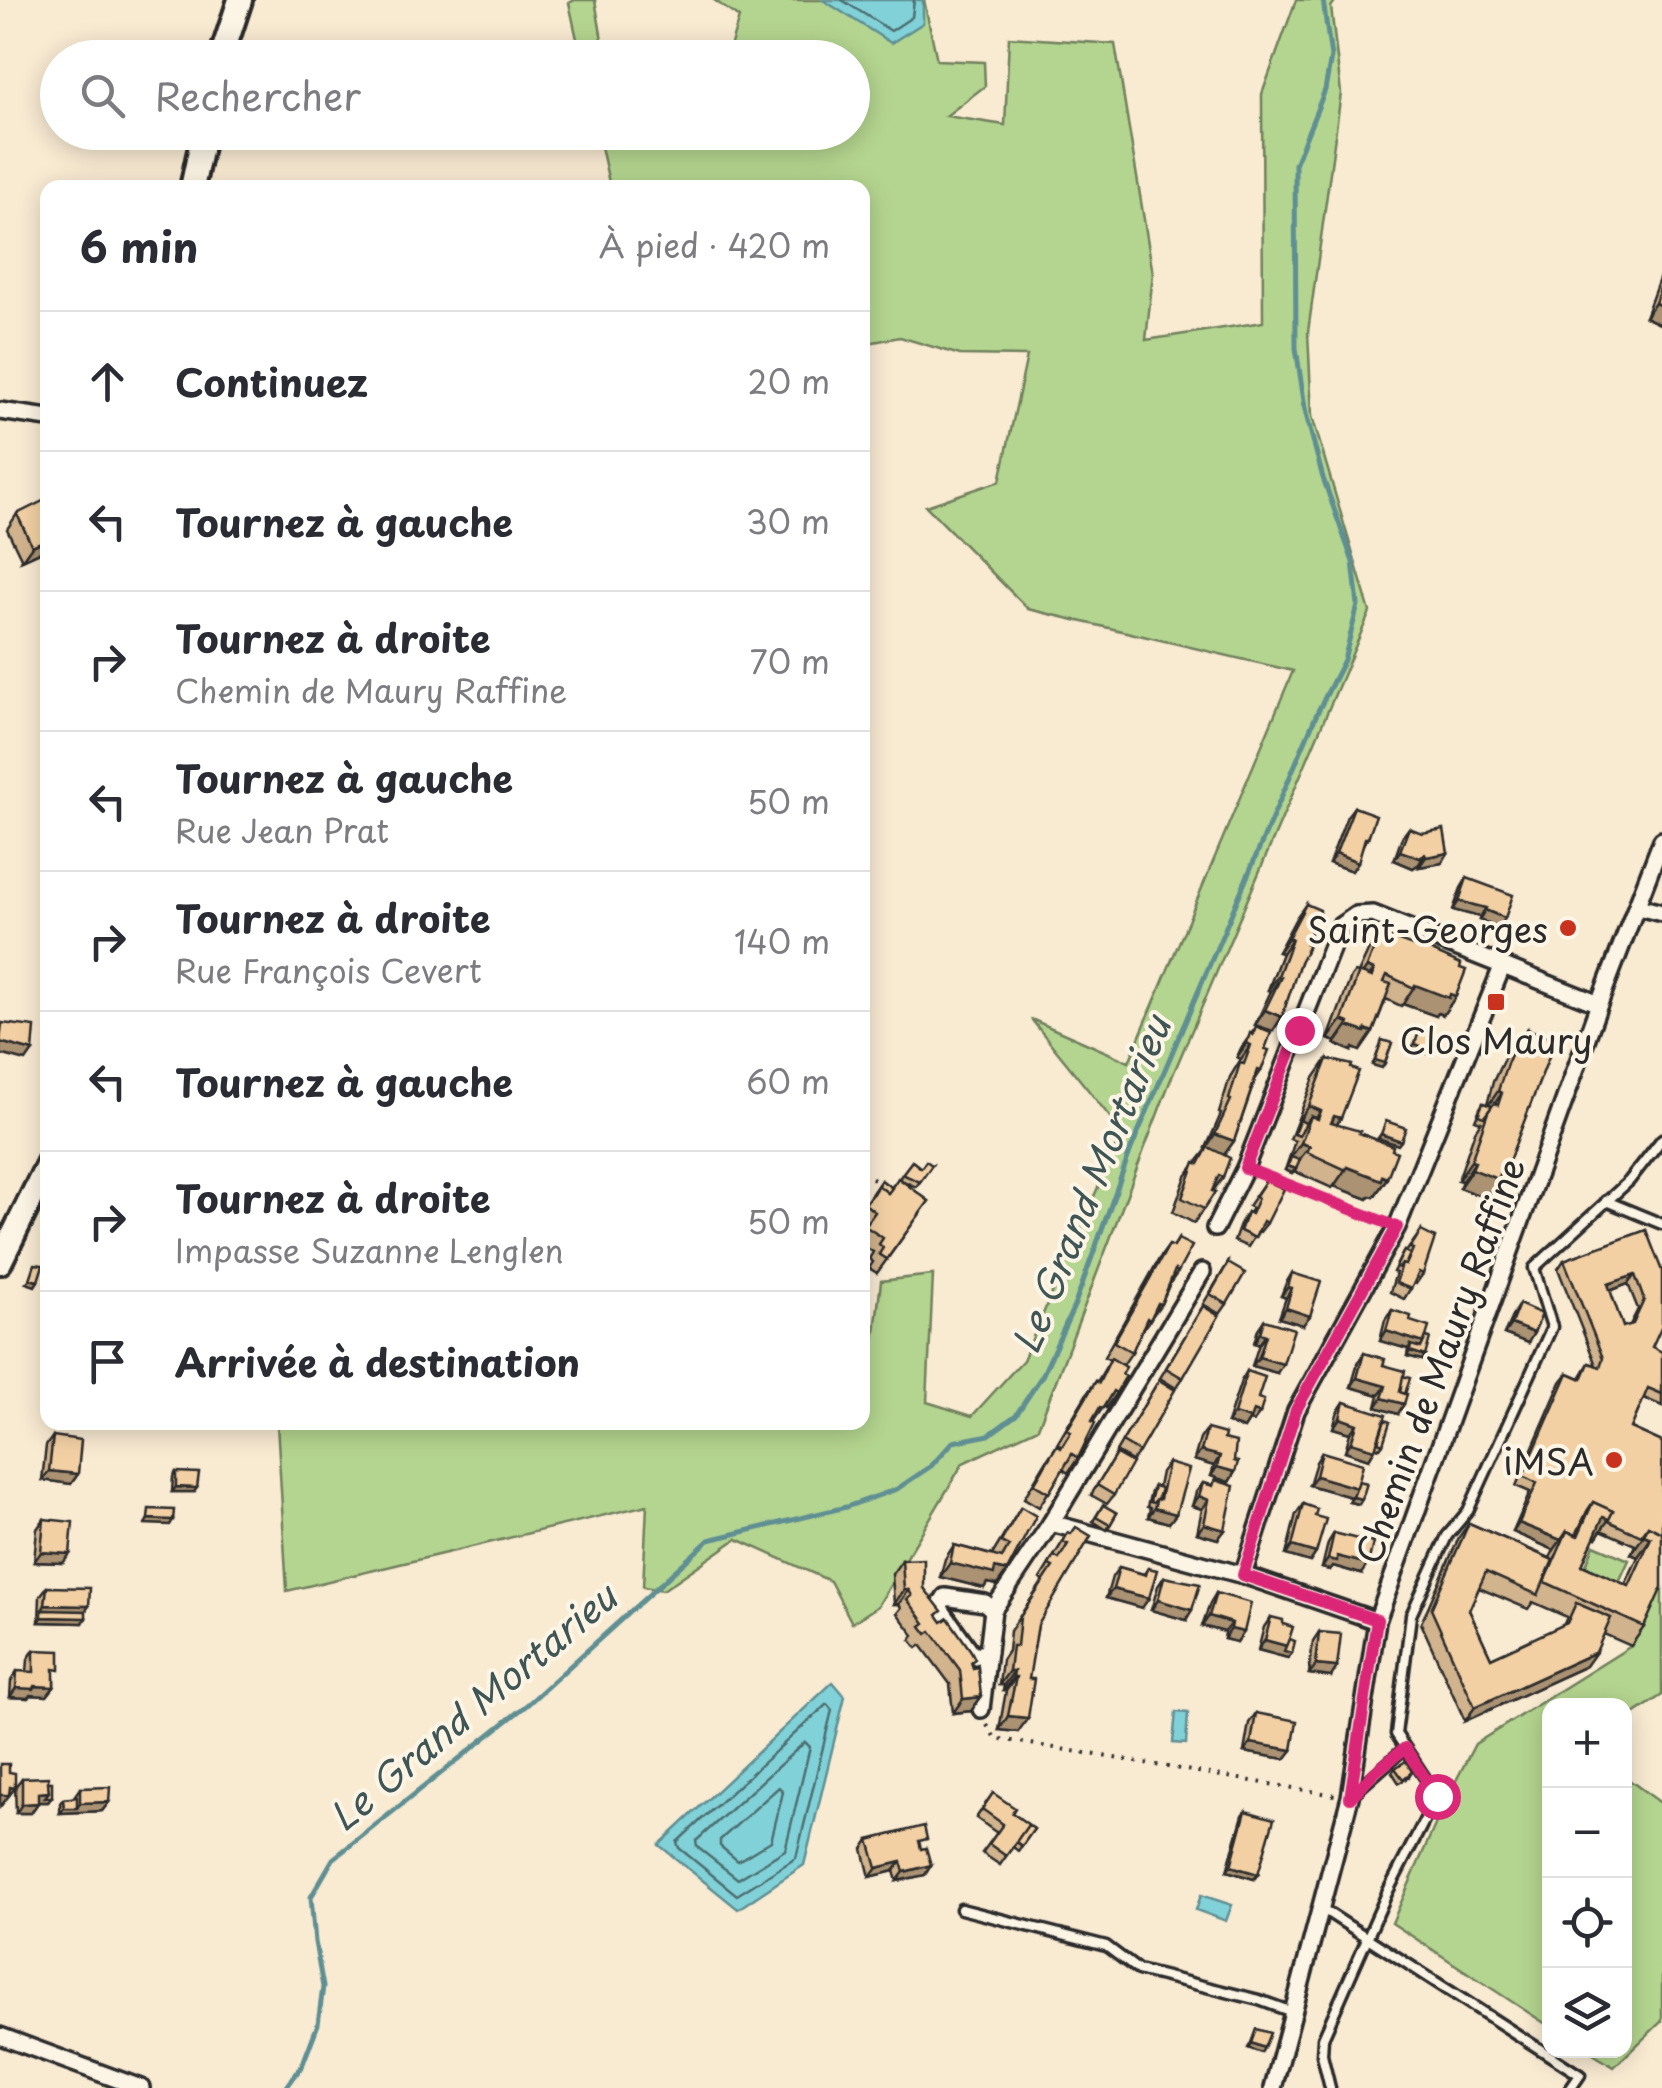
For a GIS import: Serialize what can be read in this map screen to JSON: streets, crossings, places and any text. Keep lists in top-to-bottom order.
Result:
{
  "streets": {
    "street": ["Chemin de Maury Raffine"]
  },
  "water": ["Le Grand Mortarieu"],
  "places": {
    "other": ["Saint-Georges", "iMSA"],
    "transit": ["Clos Maury"]
  },
  "page": {
    "search": "Rechercher",
    "heading": ["6 min", "À pied · 420 m"],
    "list": [
      ["Continuez", "20 m"],
      ["Tournez à gauche", "30 m"],
      ["Tournez à droite", "Chemin de Maury Raffine", "70 m"],
      ["Tournez à gauche", "Rue Jean Prat", "50 m"],
      ["Tournez à droite", "Rue François Cevert", "140 m"],
      ["Tournez à gauche", "60 m"],
      ["Tournez à droite", "Impasse Suzanne Lenglen", "50 m"],
      "Arrivée à destination"
    ],
    "map_buttons": ["+", "−"]
  }
}
